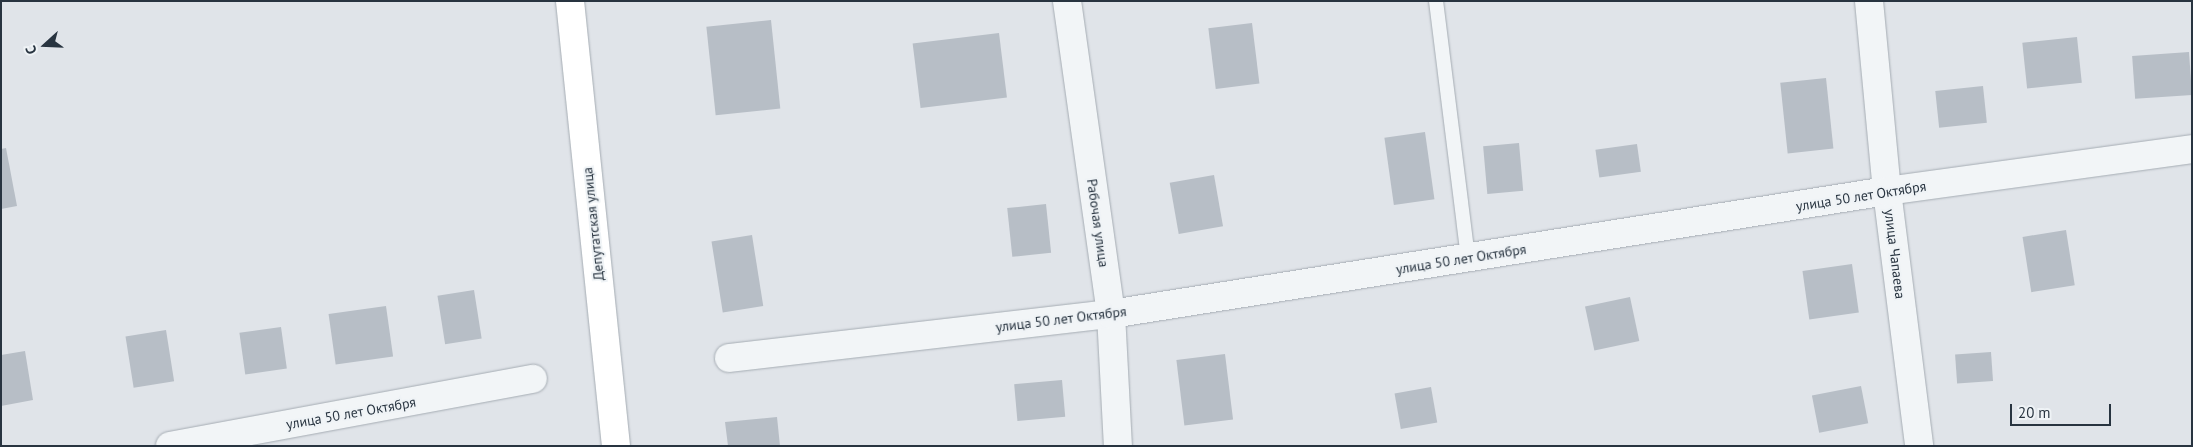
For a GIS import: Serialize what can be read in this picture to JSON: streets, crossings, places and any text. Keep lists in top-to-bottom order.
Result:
{
  "streets": {
    "main road": ["Депутатская улица"],
    "street": ["улица 50 лет Октября", "Рабочая улица", "улица Чапаева"]
  },
  "crossings": [
    ["улица 50 лет Октября", "Рабочая улица"],
    ["улица 50 лет Октября", "улица Чапаева"]
  ],
  "scale_bar": "20 m",
  "north": "left"
}
